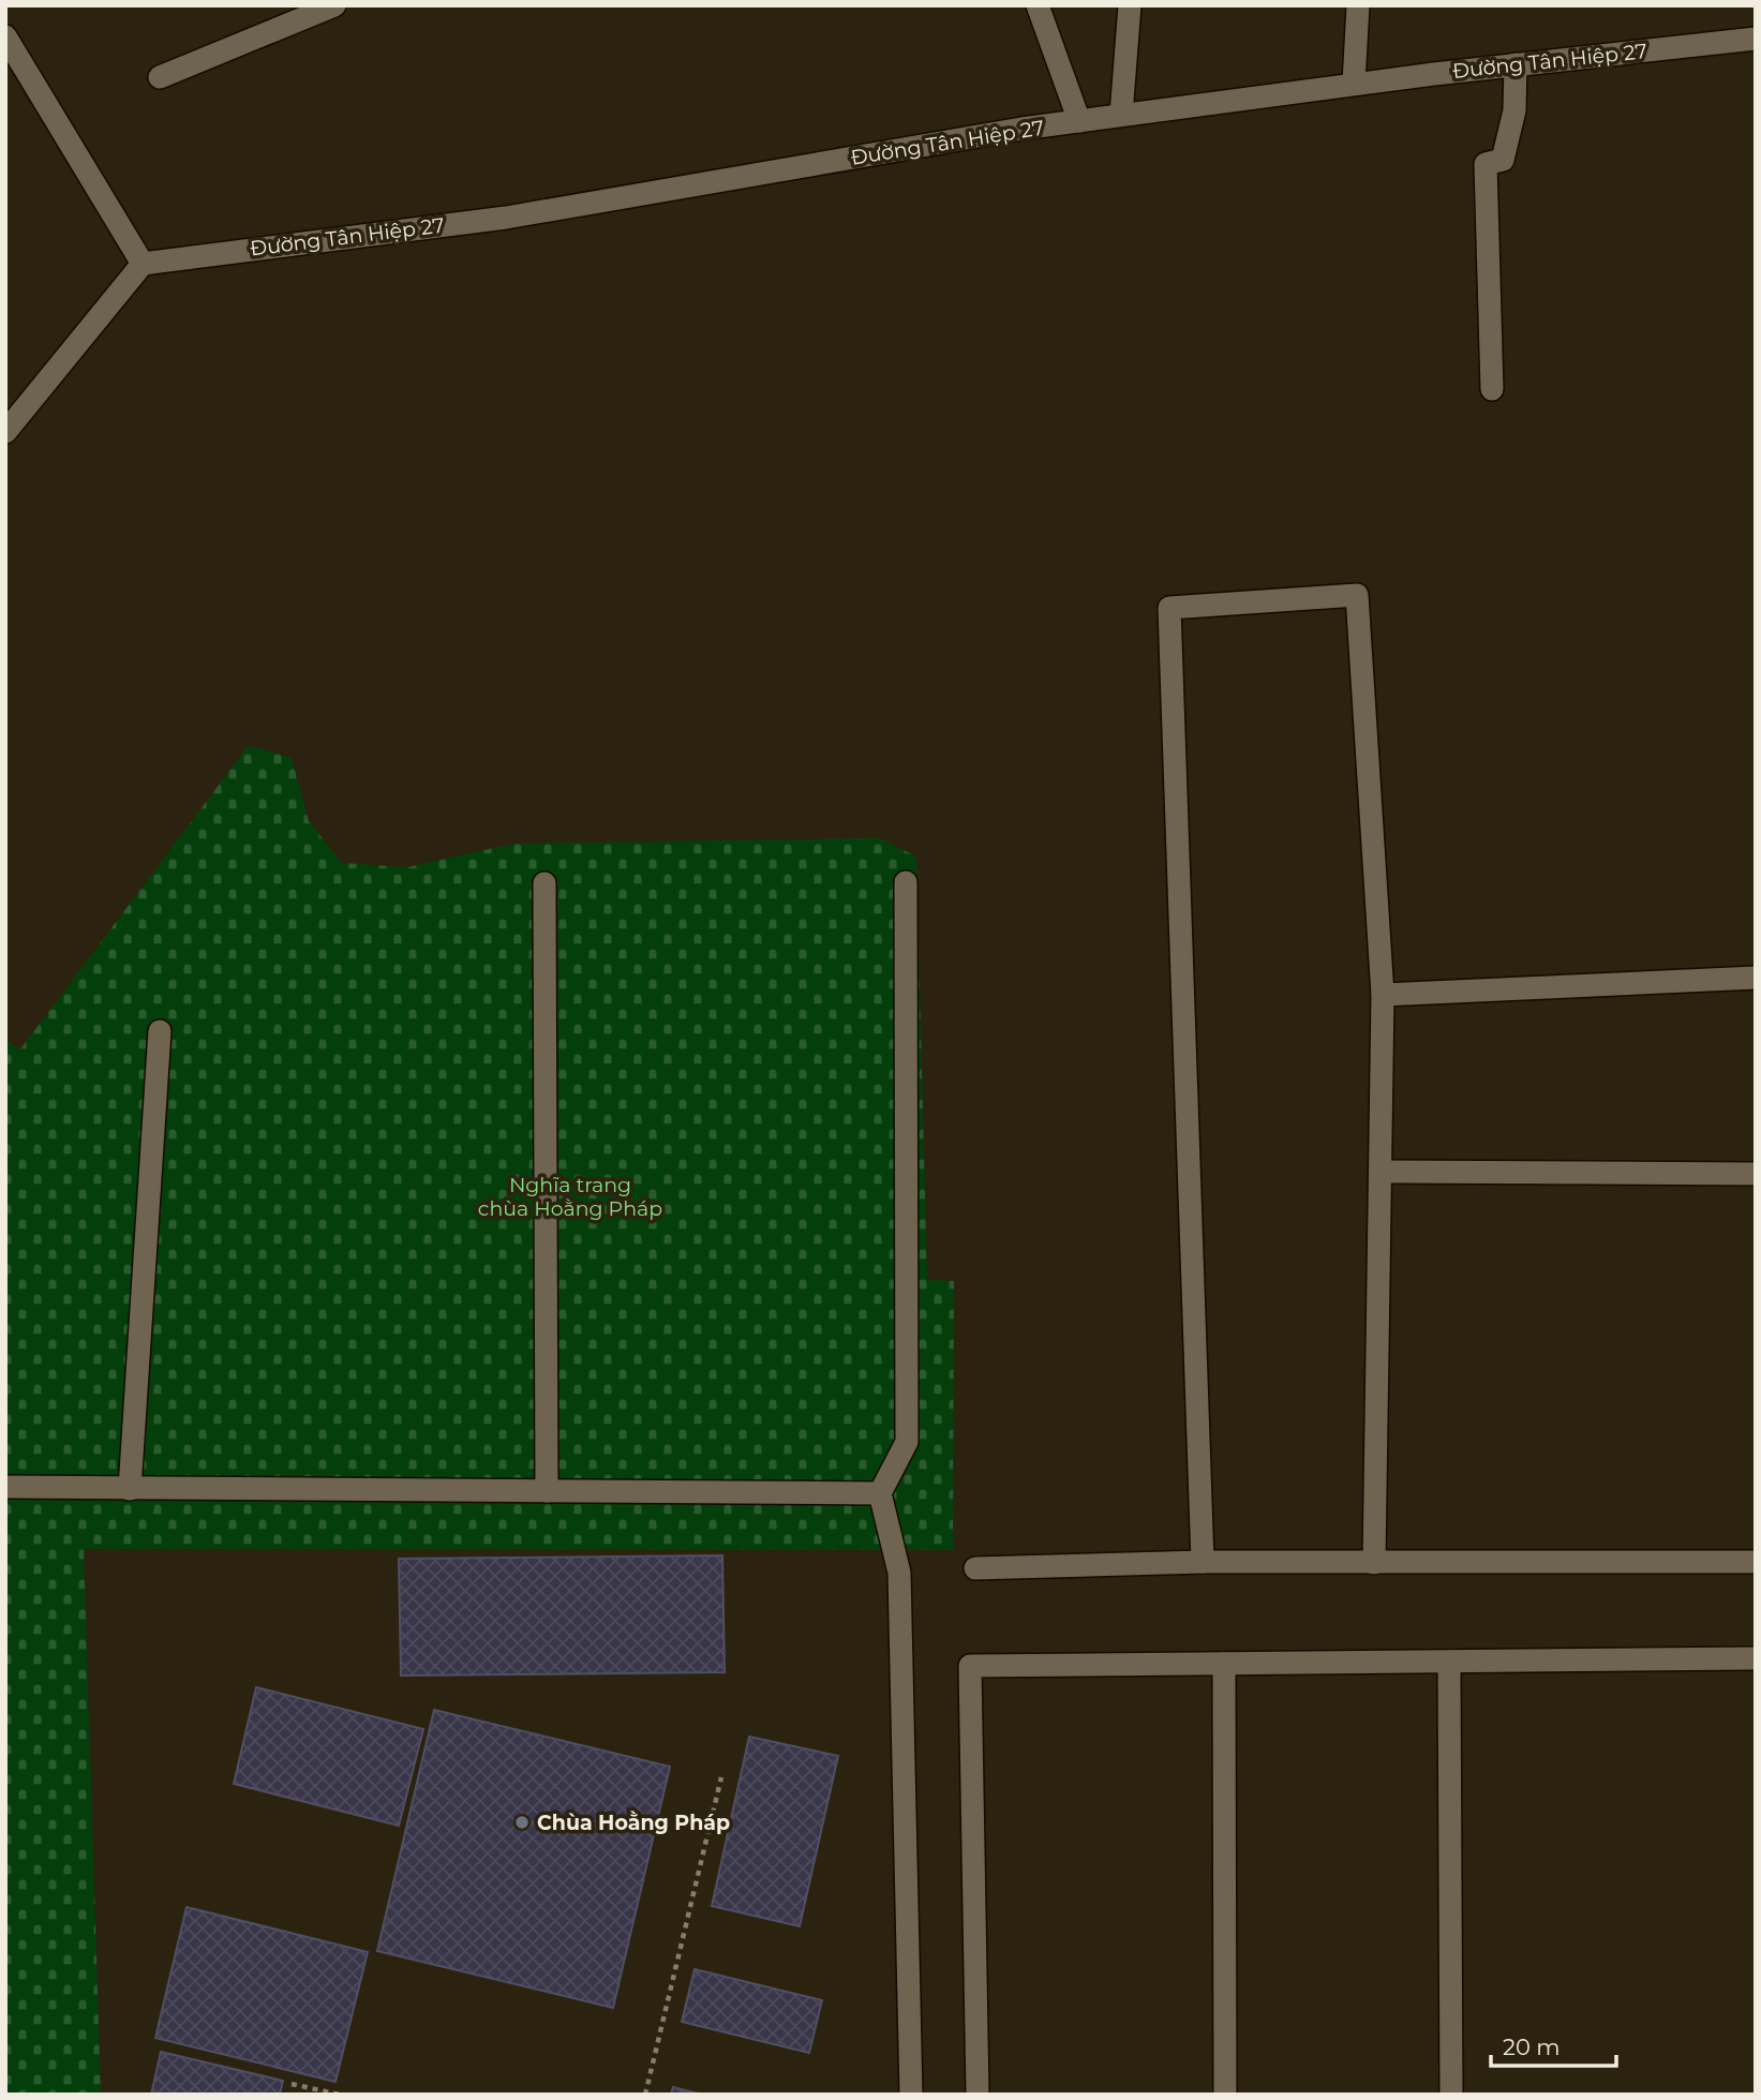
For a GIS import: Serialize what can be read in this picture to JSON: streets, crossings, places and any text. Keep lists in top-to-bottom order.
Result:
{
  "streets": {
    "street": ["Đường Tân Hiệp 27"]
  },
  "parks": ["Nghĩa trang chùa Hoằng Pháp"],
  "places": ["Chùa Hoằng Pháp"],
  "scale_bar": "20 m"
}
